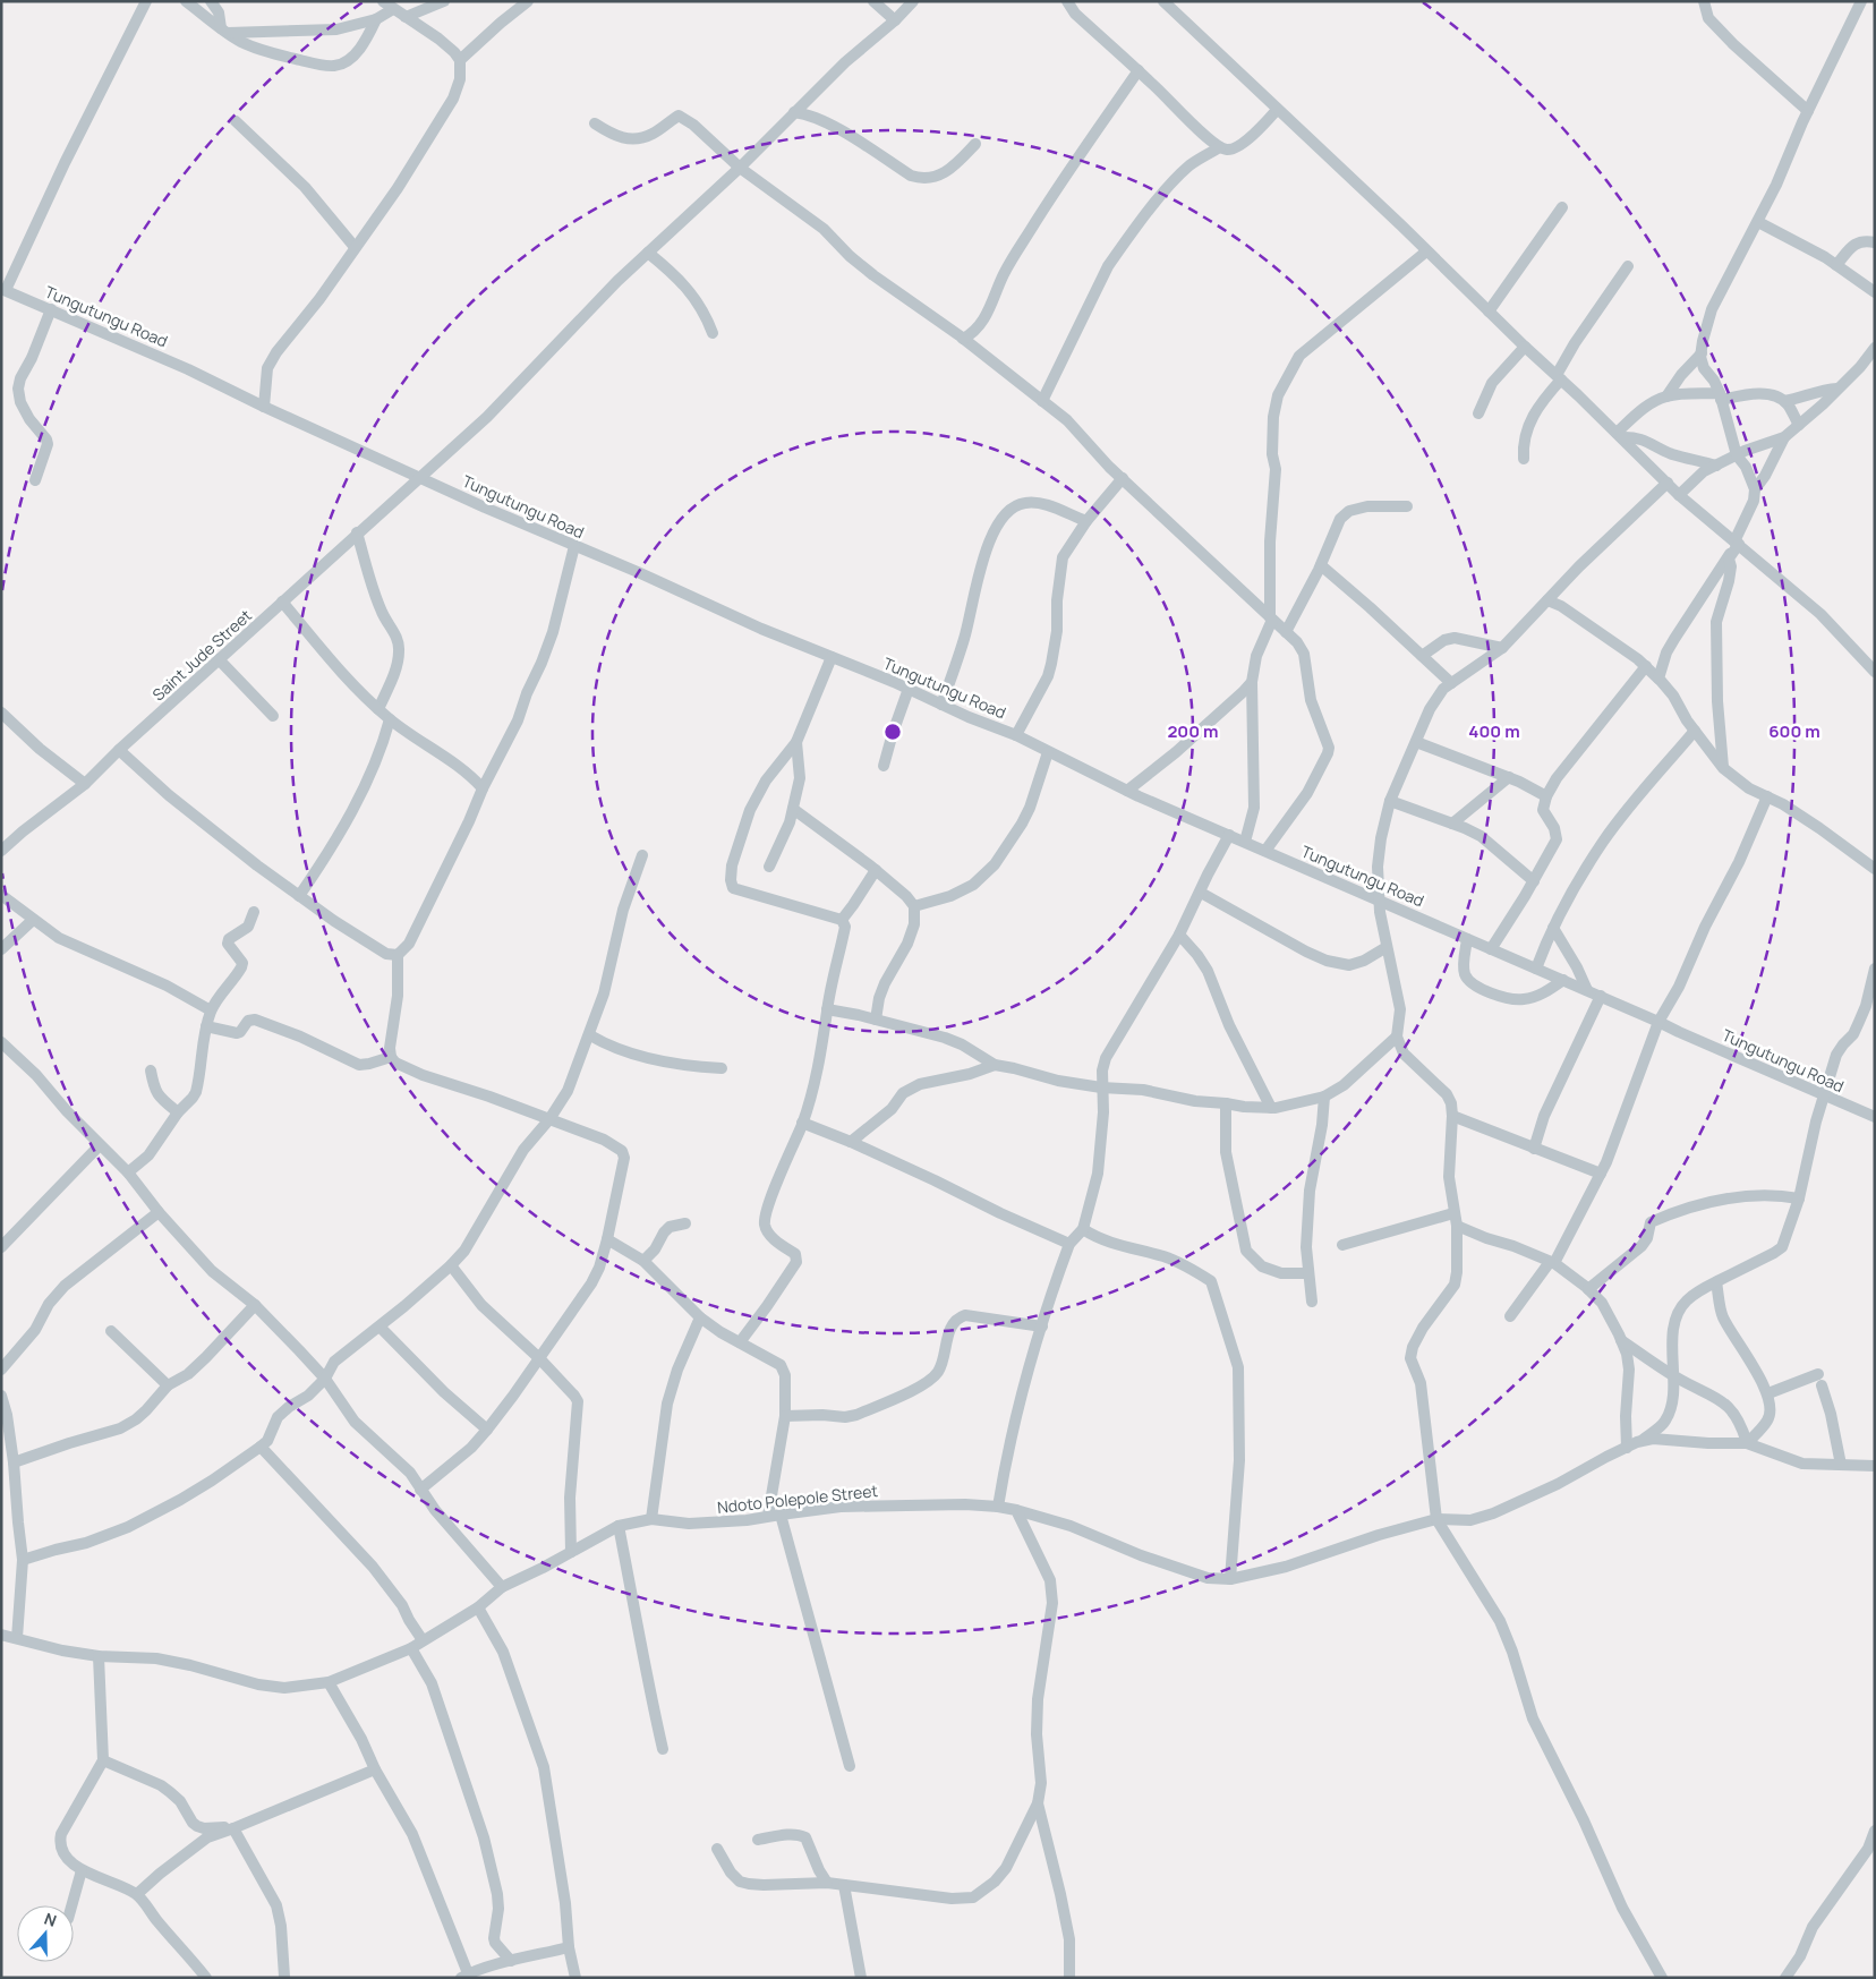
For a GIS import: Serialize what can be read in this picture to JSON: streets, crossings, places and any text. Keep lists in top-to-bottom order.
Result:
{
  "streets": {
    "street": ["Tungutungu Road", "Saint Jude Street", "Ndoto Polepole Street"]
  },
  "crossings": [
    ["Tungutungu Road", "Saint Jude Street"]
  ],
  "north": "top",
  "rings": ["200 m", "400 m", "600 m"]
}
